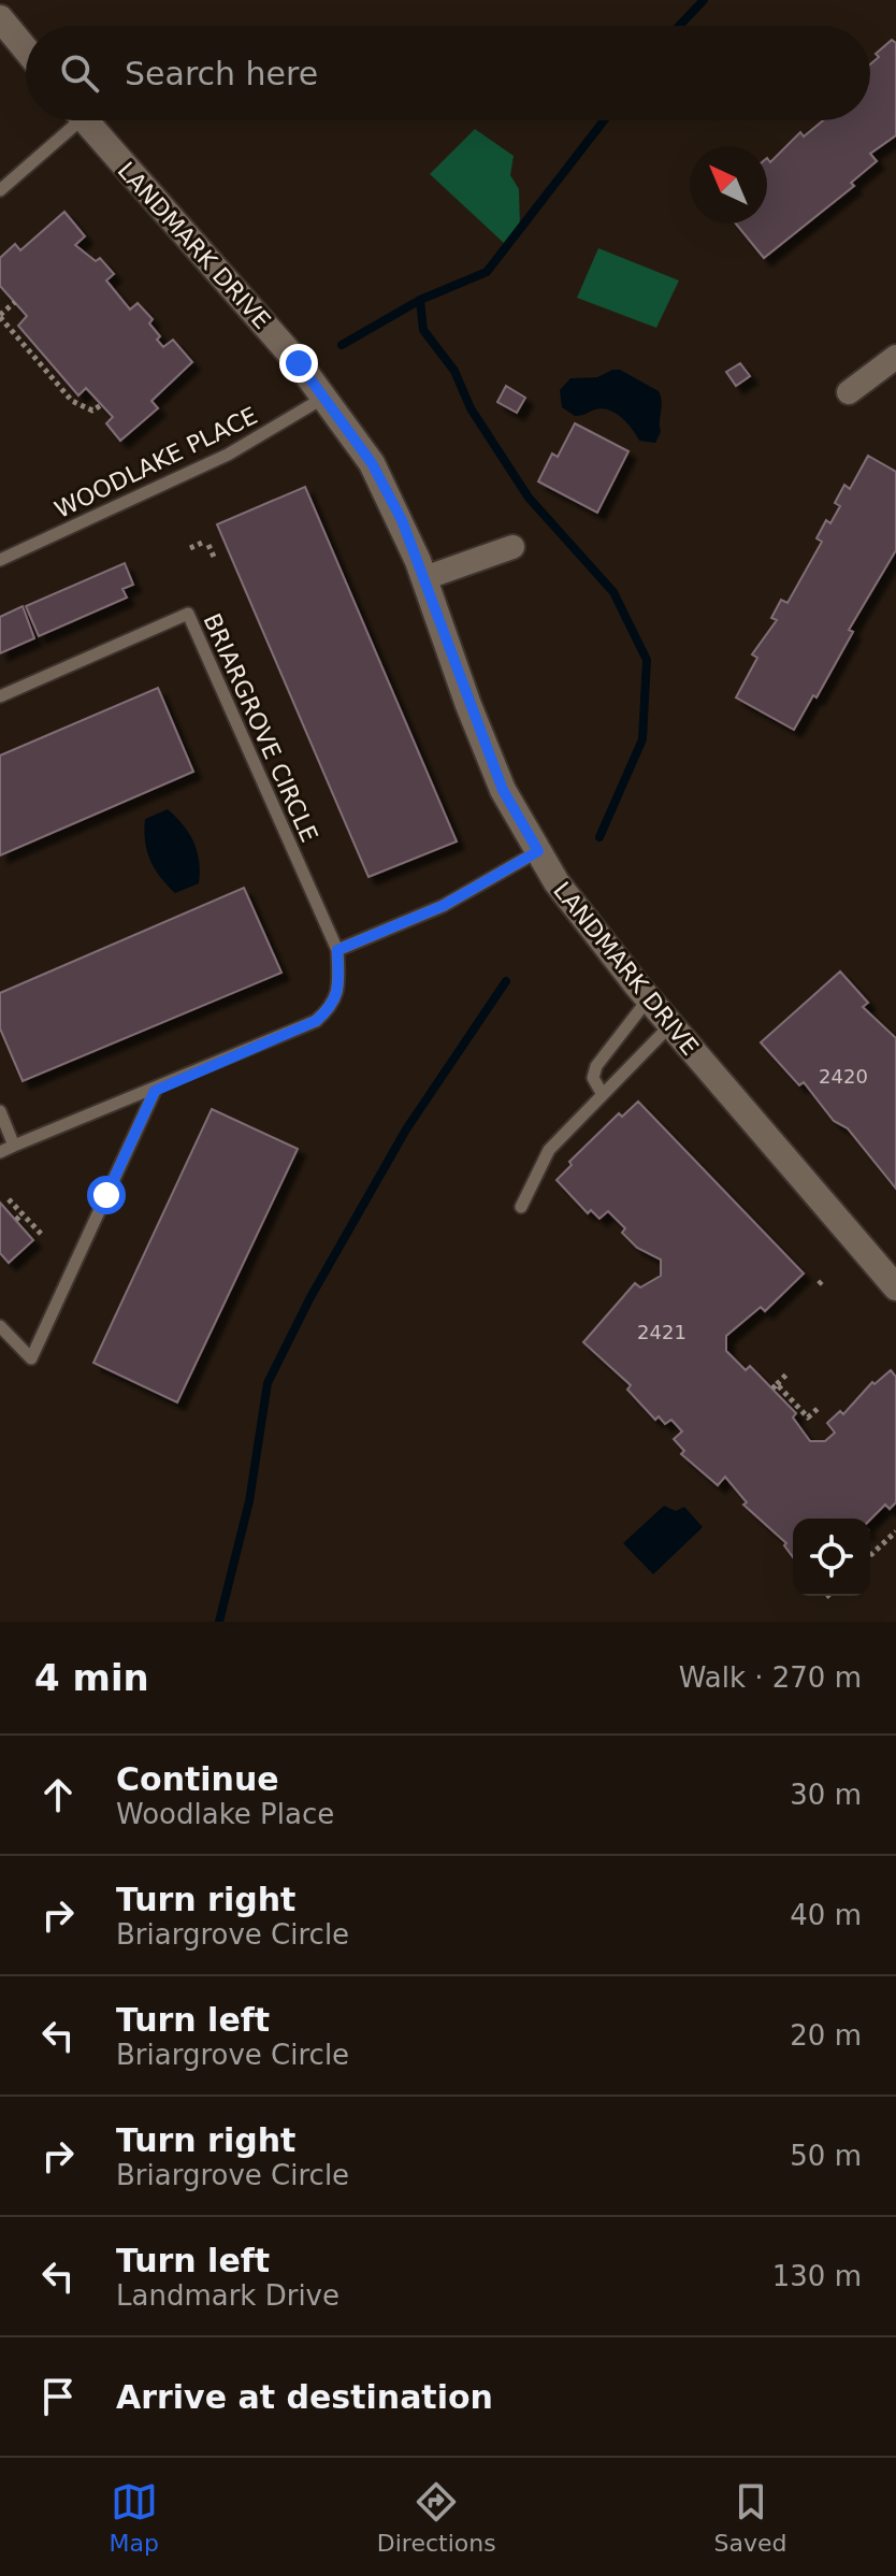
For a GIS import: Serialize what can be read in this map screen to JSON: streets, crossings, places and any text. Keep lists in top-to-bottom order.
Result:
{
  "streets": {
    "street": ["LANDMARK DRIVE"],
    "lane": ["WOODLAKE PLACE", "BRIARGROVE CIRCLE"]
  },
  "crossings": [
    ["LANDMARK DRIVE", "WOODLAKE PLACE"]
  ],
  "house_numbers": ["2420", "2421"],
  "north": "top left",
  "page": {
    "search": "Search here",
    "heading": ["4 min", "Walk · 270 m"],
    "list": [
      ["Continue", "Woodlake Place", "30 m"],
      ["Turn right", "Briargrove Circle", "40 m"],
      ["Turn left", "Briargrove Circle", "20 m"],
      ["Turn right", "Briargrove Circle", "50 m"],
      ["Turn left", "Landmark Drive", "130 m"],
      "Arrive at destination"
    ],
    "nav": ["Map", "Directions", "Saved"]
  }
}
